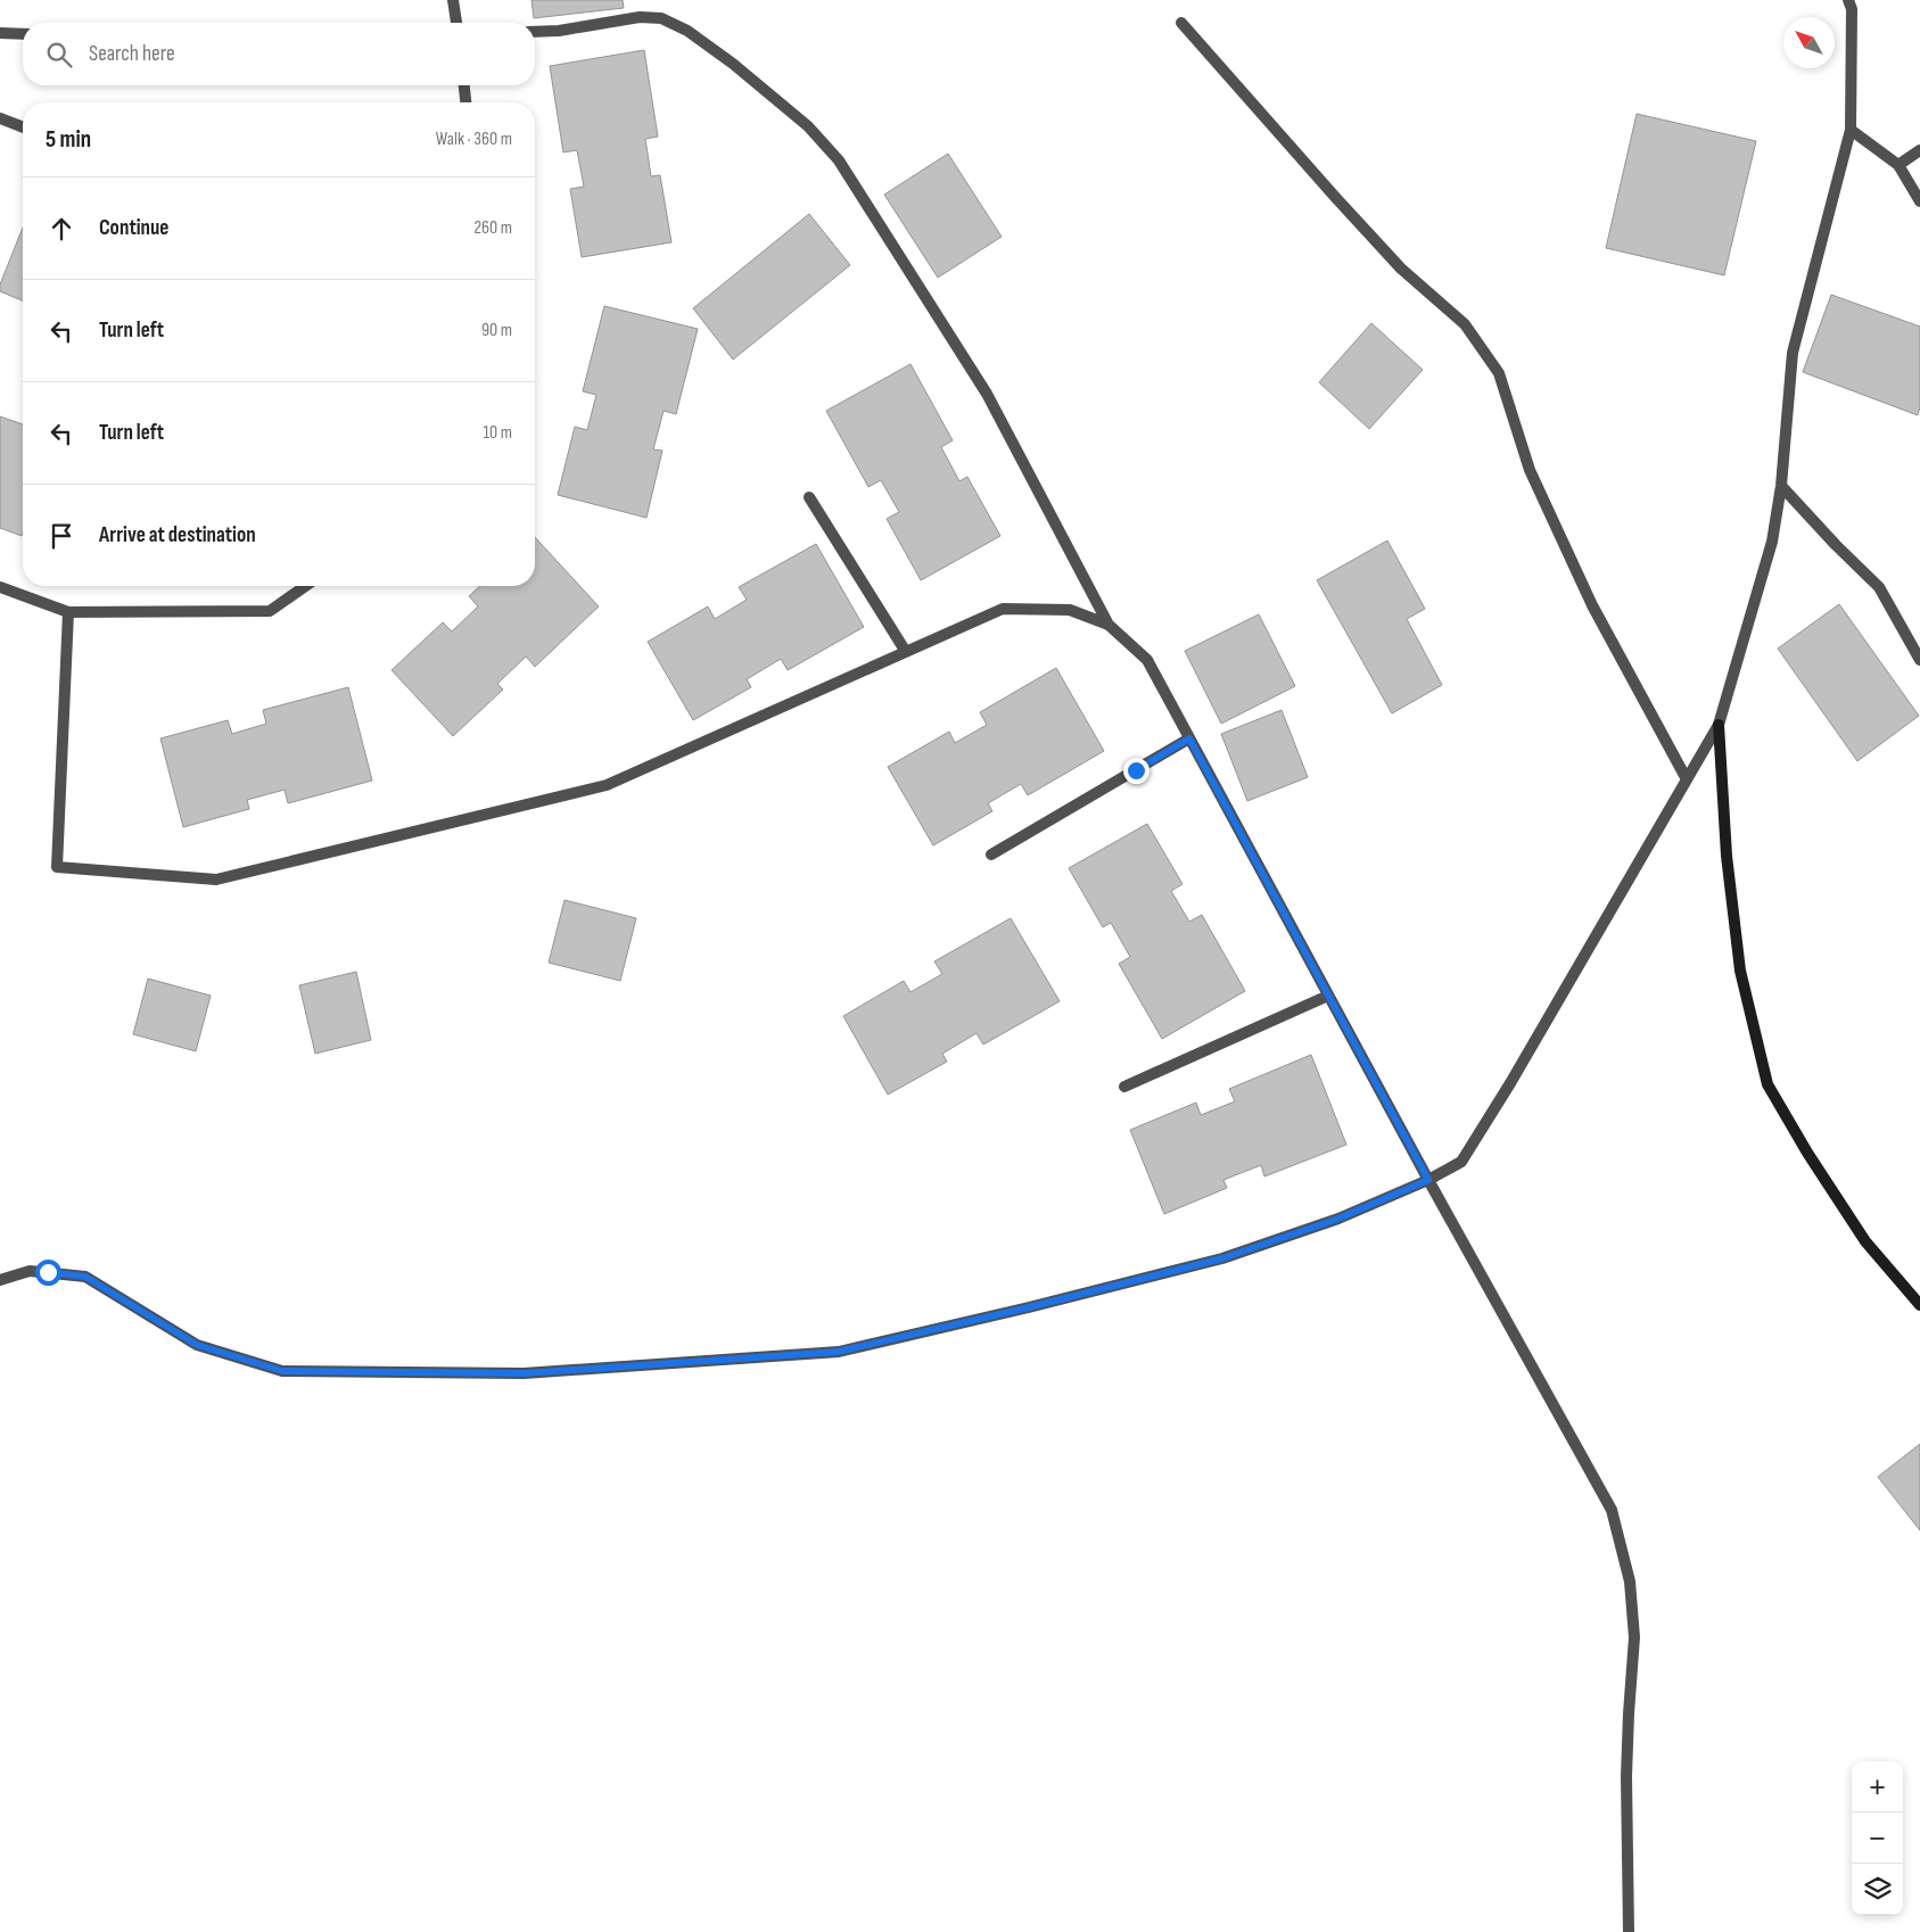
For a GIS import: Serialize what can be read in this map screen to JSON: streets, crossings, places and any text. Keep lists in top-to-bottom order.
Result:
{
  "north": "top left",
  "page": {
    "search": "Search here",
    "heading": ["5 min", "Walk · 360 m"],
    "list": [
      ["Continue", "260 m"],
      ["Turn left", "90 m"],
      ["Turn left", "10 m"],
      "Arrive at destination"
    ],
    "map_buttons": ["+", "−"]
  }
}
